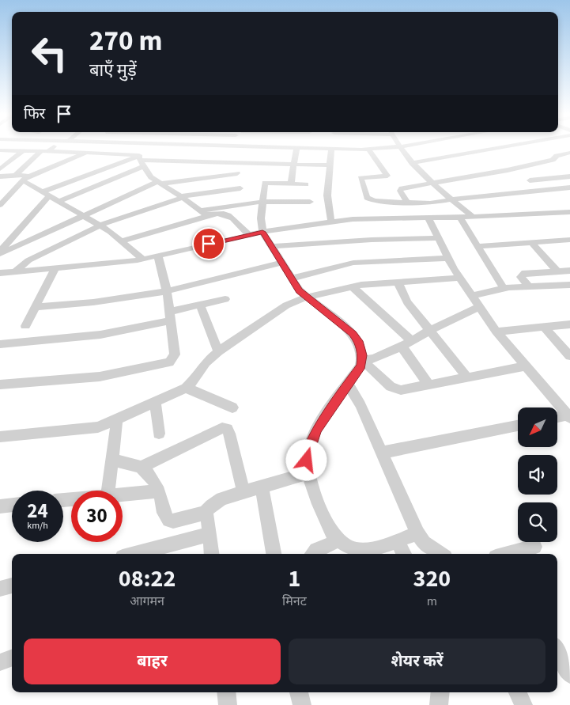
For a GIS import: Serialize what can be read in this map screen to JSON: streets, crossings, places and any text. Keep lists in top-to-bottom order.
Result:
{
  "north": "bottom left",
  "page": {
    "turn": ["270 m", "बाएँ मुड़ें"],
    "then": "फिर",
    "speed": "24 km/h",
    "limit": "30",
    "eta": [
      "08:22",
      "आगमन",
      "1",
      "मिनट",
      "320",
      "m"
    ],
    "buttons": ["बाहर", "शेयर करें"]
  }
}
